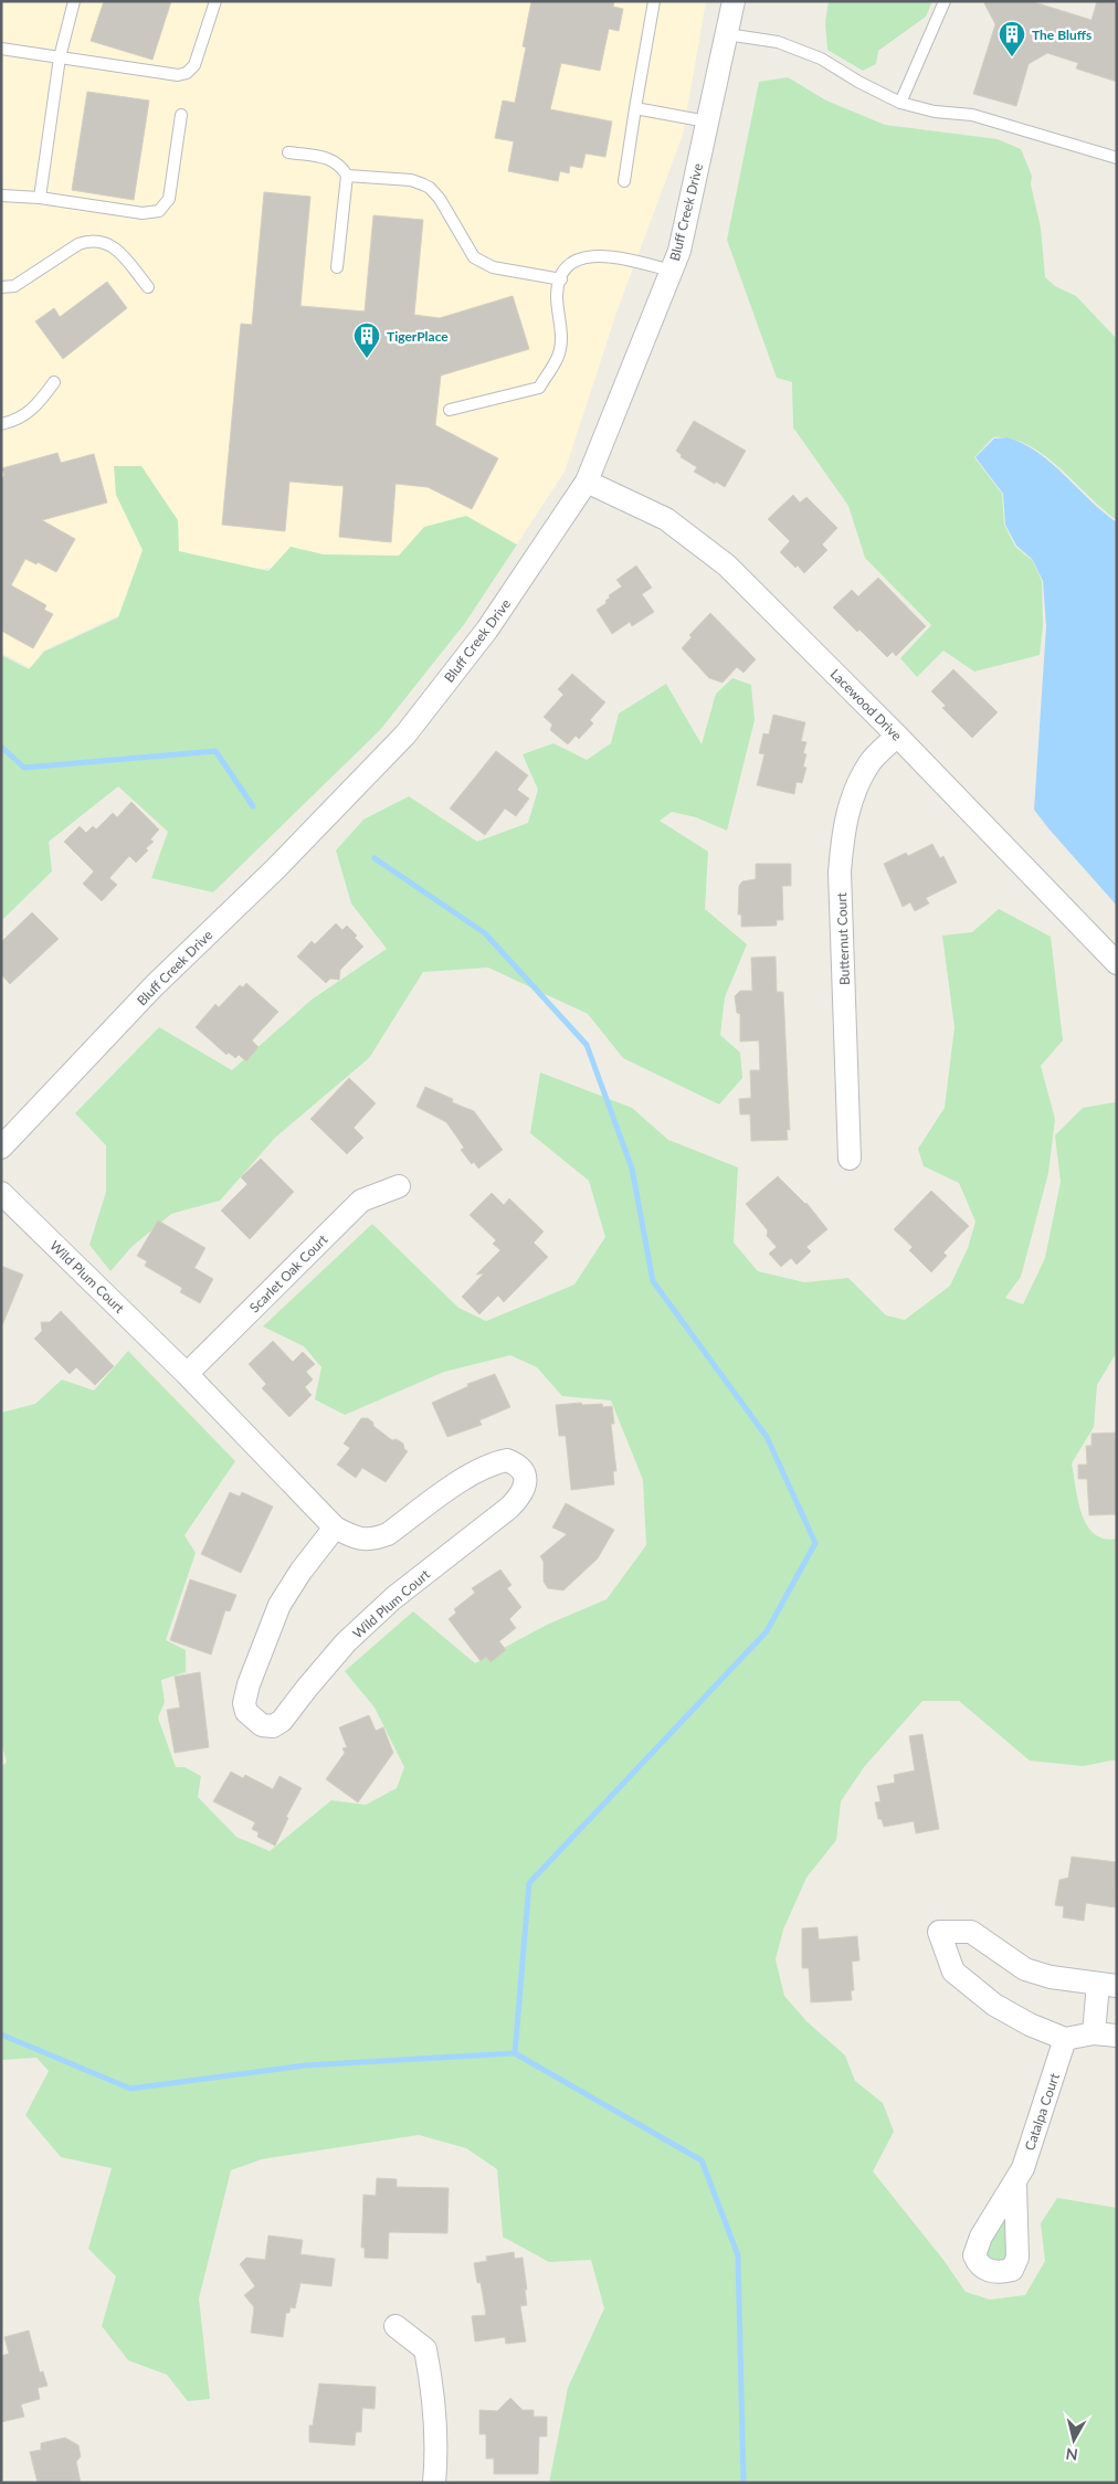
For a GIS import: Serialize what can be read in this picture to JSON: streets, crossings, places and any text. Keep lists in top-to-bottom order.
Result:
{
  "streets": {
    "street": [
      "Bluff Creek Drive",
      "Lacewood Drive",
      "Butternut Court",
      "Scarlet Oak Court",
      "Wild Plum Court",
      "Catalpa Court"
    ]
  },
  "crossings": [
    ["Bluff Creek Drive", "Lacewood Drive"],
    ["Lacewood Drive", "Butternut Court"],
    ["Scarlet Oak Court", "Wild Plum Court"]
  ],
  "places": {
    "building": ["The Bluffs", "TigerPlace"]
  },
  "north": "bottom"
}
